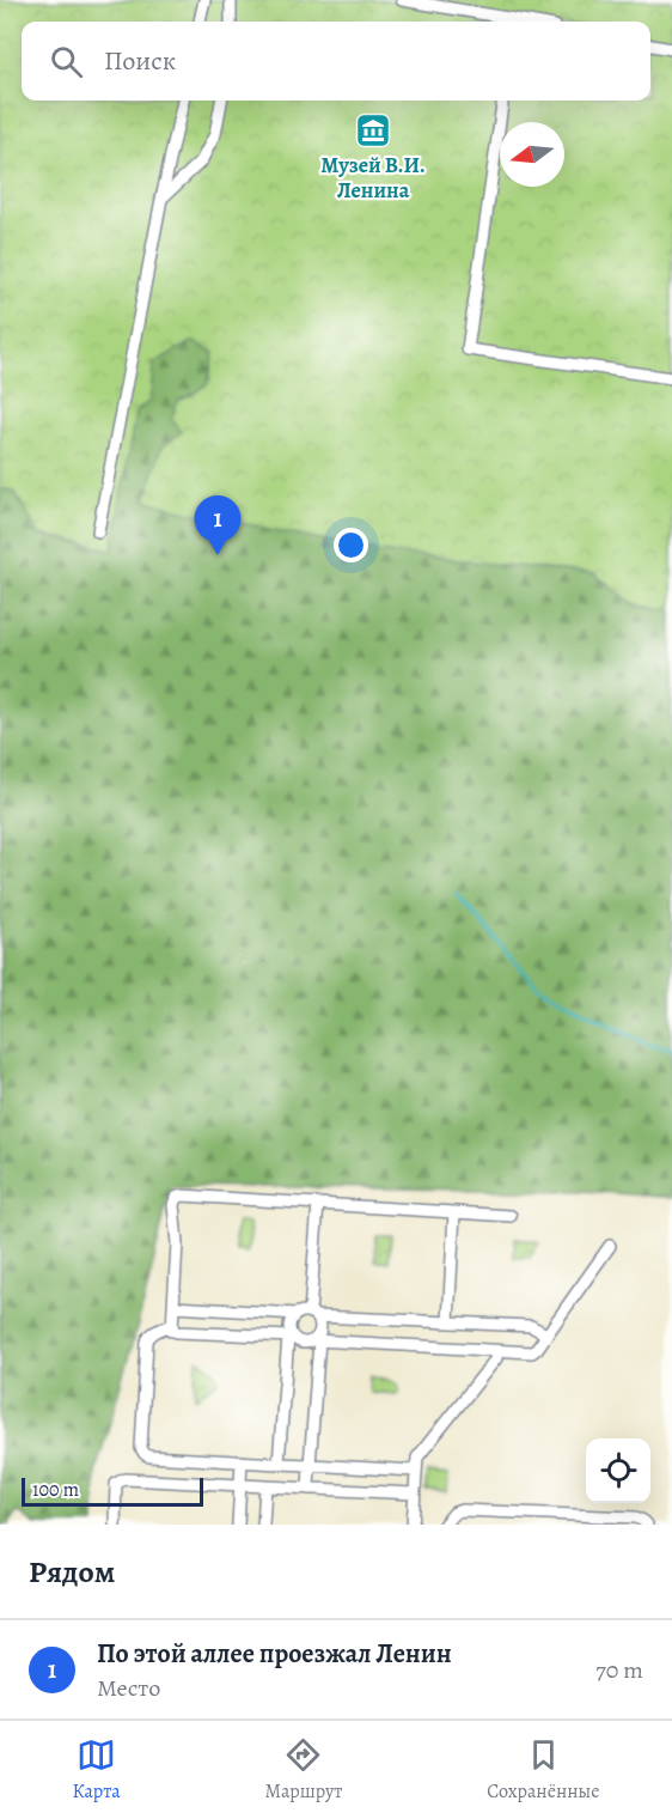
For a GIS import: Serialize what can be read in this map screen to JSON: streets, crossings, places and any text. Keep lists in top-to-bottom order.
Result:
{
  "places": {
    "museum": ["Музей В.И. Ленина"]
  },
  "scale_bar": "100 m",
  "north": "left",
  "page": {
    "search": "Поиск",
    "pins": "1",
    "scale": "100 m",
    "heading": "Рядом",
    "list": [
      {
        "mark": "1",
        "name": "По этой аллее проезжал Ленин",
        "note": "Место",
        "value": "70 m"
      }
    ],
    "nav": ["Карта", "Маршрут", "Сохранённые"]
  }
}
